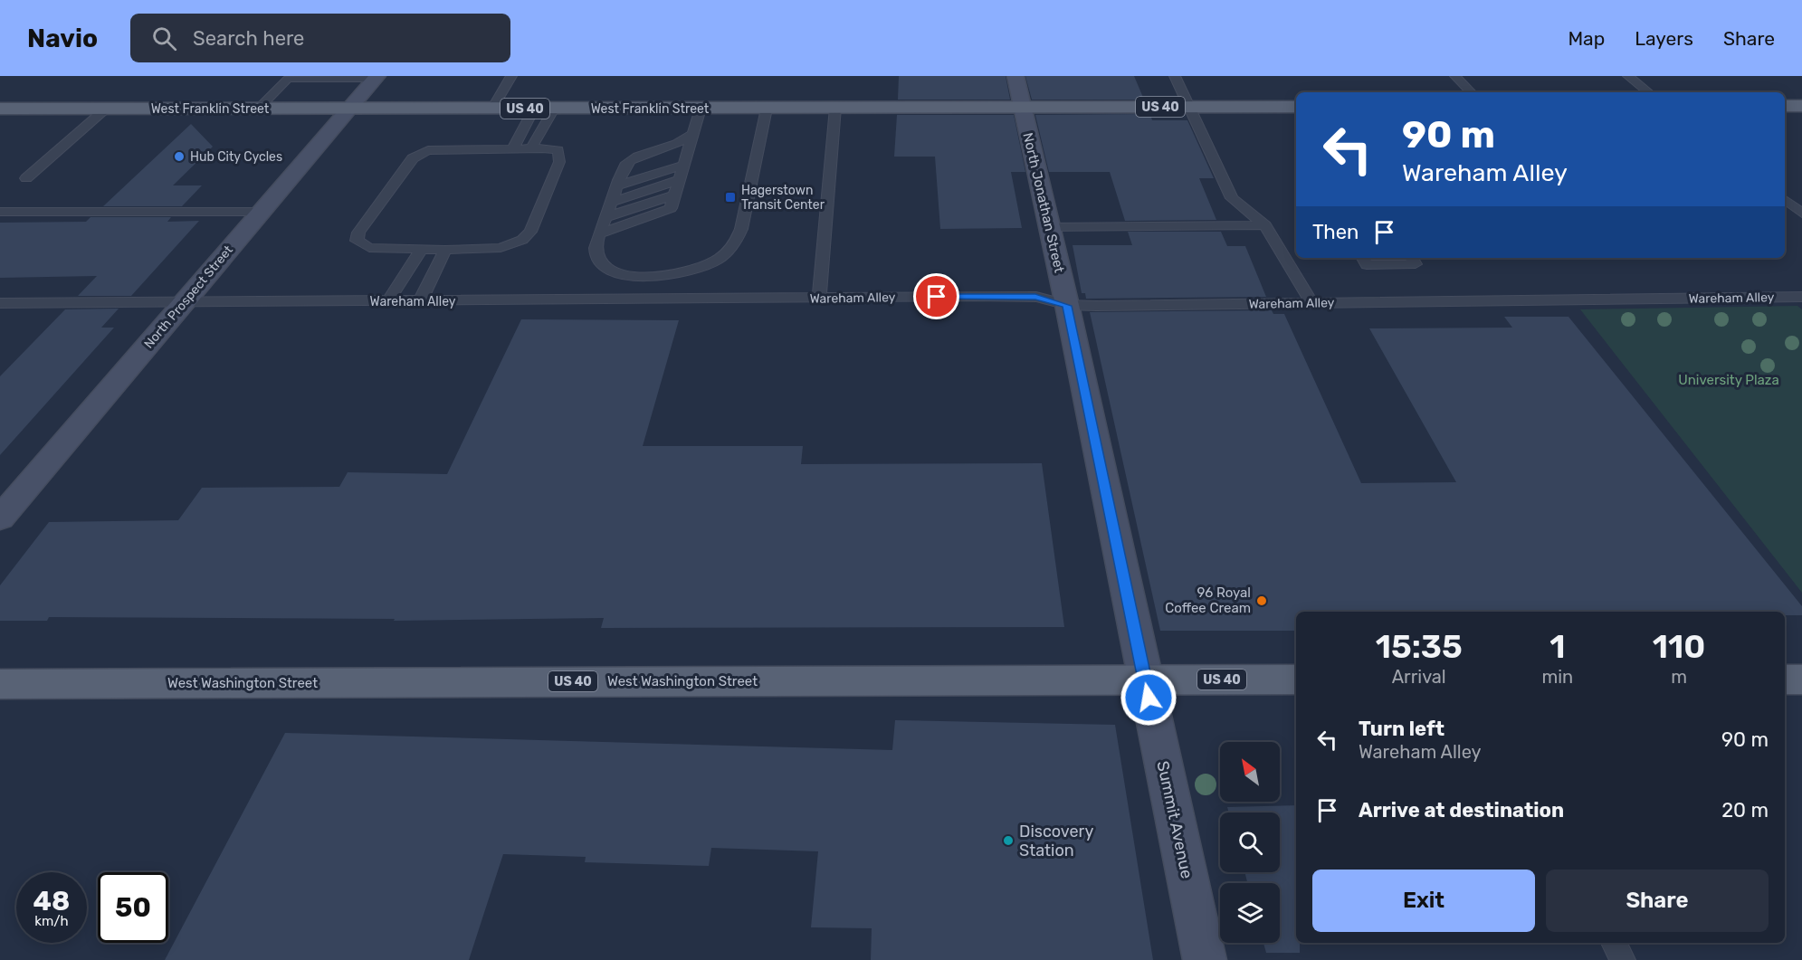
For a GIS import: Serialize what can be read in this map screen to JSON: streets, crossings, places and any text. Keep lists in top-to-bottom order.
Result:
{
  "streets": {
    "main road": [
      "US 40",
      "West Franklin Street",
      "North Jonathan Street",
      "North Prospect Street",
      "West Washington Street",
      "Summit Avenue"
    ],
    "lane": ["Wareham Alley"]
  },
  "crossings": [
    ["West Franklin Street", "North Jonathan Street"],
    ["West Franklin Street", "North Prospect Street"],
    ["North Jonathan Street", "Wareham Alley"],
    ["North Jonathan Street", "West Washington Street"],
    ["North Jonathan Street", "Summit Avenue"],
    ["North Prospect Street", "Wareham Alley"],
    ["West Washington Street", "Summit Avenue"]
  ],
  "parks": ["University Plaza"],
  "places": {
    "other": ["Hub City Cycles", "96 Royal Coffee Cream", "Discovery Station"],
    "transit": ["Hagerstown Transit Center"]
  },
  "north": "top left",
  "page": {
    "header": "Navio",
    "search": "Search here",
    "nav": ["Map", "Layers", "Share"],
    "turn": ["90 m", "Wareham Alley"],
    "then": "Then",
    "eta": [
      "15:35",
      "Arrival",
      "1",
      "min",
      "110",
      "m"
    ],
    "list": [
      {
        "name": "Turn left",
        "note": "Wareham Alley",
        "value": "90 m"
      },
      {
        "name": "Arrive at destination",
        "value": "20 m"
      }
    ],
    "buttons": ["Exit", "Share"],
    "speed": "48 km/h",
    "limit": "50"
  }
}
